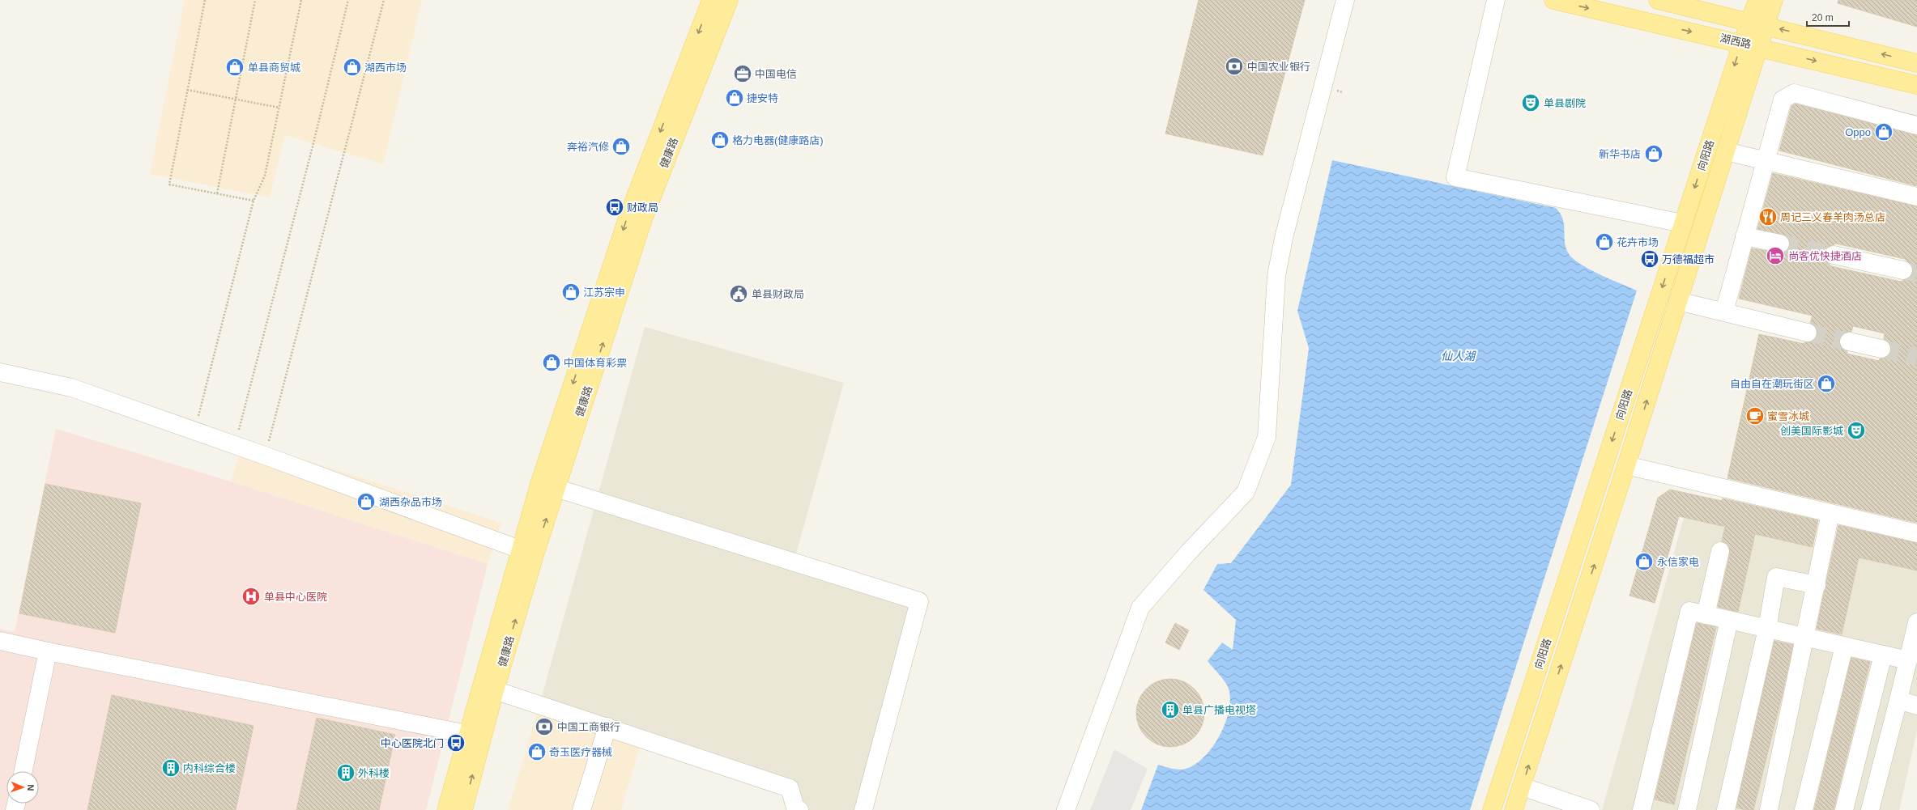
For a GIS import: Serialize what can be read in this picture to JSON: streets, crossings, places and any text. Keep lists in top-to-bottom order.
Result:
{
  "streets": {
    "main road": ["湖西路", "健康路", "向阳路"]
  },
  "crossings": [
    ["湖西路", "向阳路"]
  ],
  "water": ["仙人湖"],
  "places": {
    "bank": ["中国农业银行", "中国工商银行"],
    "shop": [
      "单县商贸城",
      "湖西市场",
      "捷安特",
      "Oppo",
      "格力电器(健康路店)",
      "奔裕汽修",
      "新华书店",
      "花卉市场",
      "江苏宗申",
      "中国体育彩票",
      "自由自在潮玩街区",
      "湖西杂品市场",
      "永信家电",
      "奇玉医疗器械"
    ],
    "office": ["中国电信"],
    "theatre": ["单县剧院", "创美国际影城"],
    "bus stop": ["财政局", "万德福超市", "中心医院北门"],
    "restaurant": ["周记三义春羊肉汤总店"],
    "hotel": ["尚客优快捷酒店"],
    "public building": ["单县财政局"],
    "cafe": ["蜜雪冰城"],
    "hospital": ["单县中心医院"],
    "building": ["单县广播电视塔", "内科综合楼", "外科楼"]
  },
  "scale_bar": "20 m",
  "north": "right"
}
